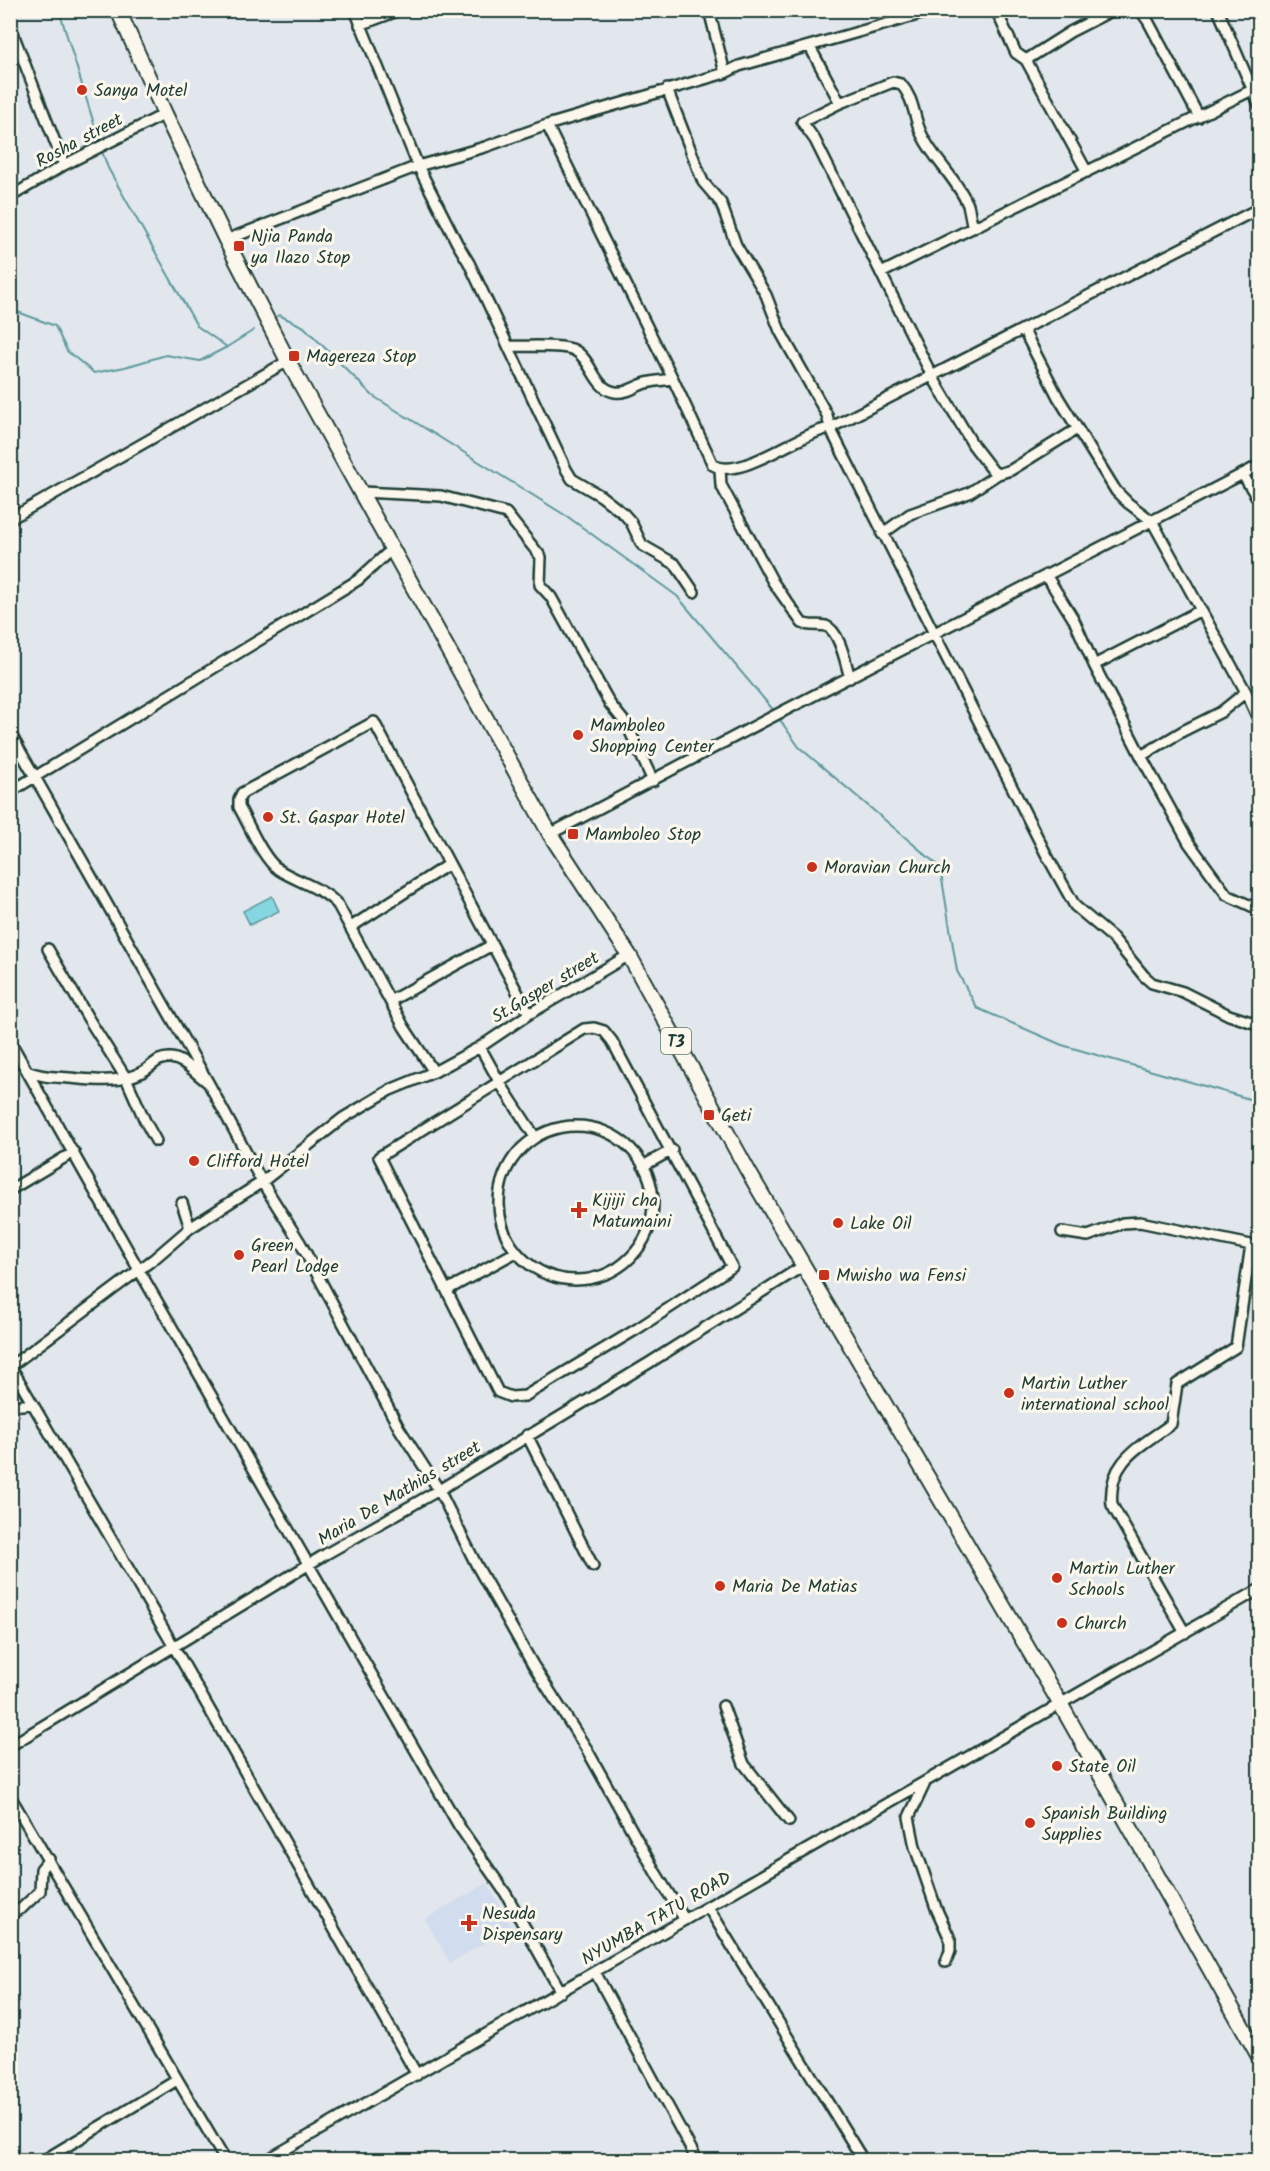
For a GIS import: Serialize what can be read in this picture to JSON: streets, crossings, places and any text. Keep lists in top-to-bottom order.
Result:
{
  "streets": {
    "highway": ["T3"],
    "street": [
      "Rosha street",
      "St.Gasper street",
      "Maria De Mathias street",
      "NYUMBA TATU ROAD"
    ]
  },
  "crossings": [
    ["Rosha street", "T3"],
    ["St.Gasper street", "T3"],
    ["T3", "Maria De Mathias street"],
    ["T3", "NYUMBA TATU ROAD"]
  ],
  "places": {
    "other": [
      "Sanya Motel",
      "Mamboleo Shopping Center",
      "St. Gaspar Hotel",
      "Moravian Church",
      "Clifford Hotel",
      "Lake Oil",
      "Green Pearl Lodge",
      "Martin Luther international school",
      "Martin Luther Schools",
      "Maria De Matias",
      "Church",
      "State Oil",
      "Spanish Building Supplies"
    ],
    "transit": [
      "Njia Panda ya Ilazo Stop",
      "Magereza Stop",
      "Mamboleo Stop",
      "Geti",
      "Mwisho wa Fensi"
    ],
    "health": ["Kijiji cha Matumaini", "Nesuda Dispensary"]
  }
}
